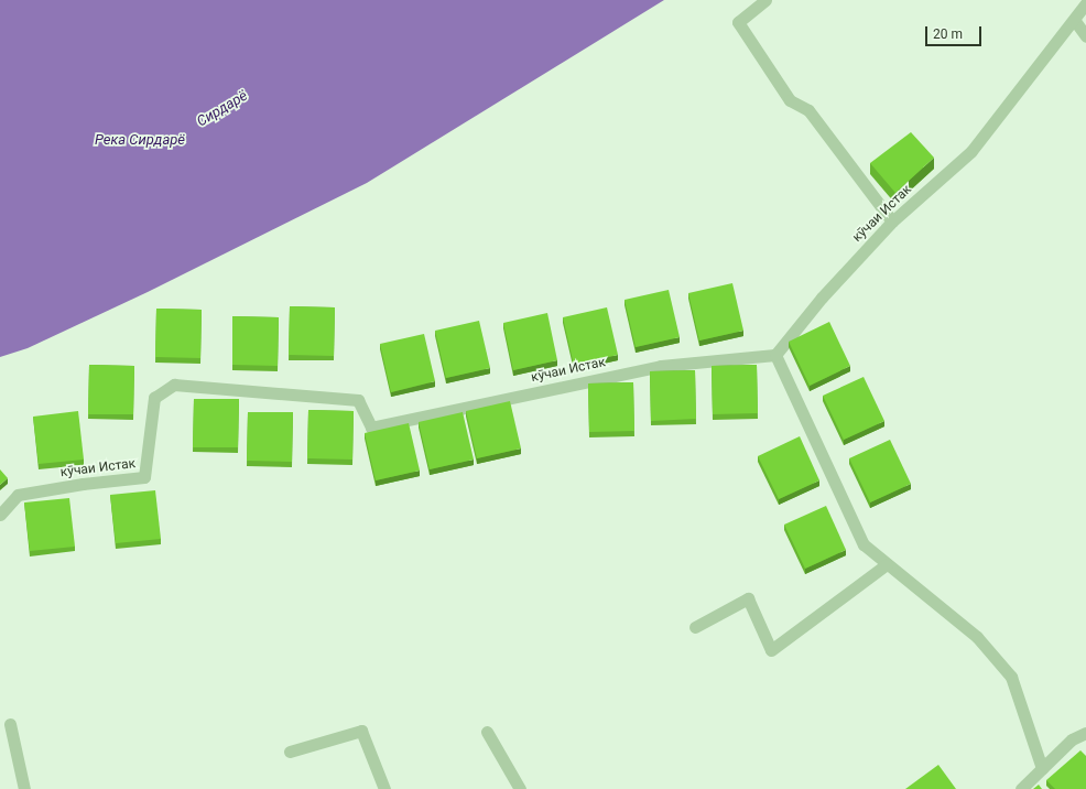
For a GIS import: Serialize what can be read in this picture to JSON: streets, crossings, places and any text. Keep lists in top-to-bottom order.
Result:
{
  "streets": {
    "street": ["кӯчаи Истак"]
  },
  "water": ["Сирдарё", "Река Сирдарё"],
  "scale_bar": "20 m"
}
